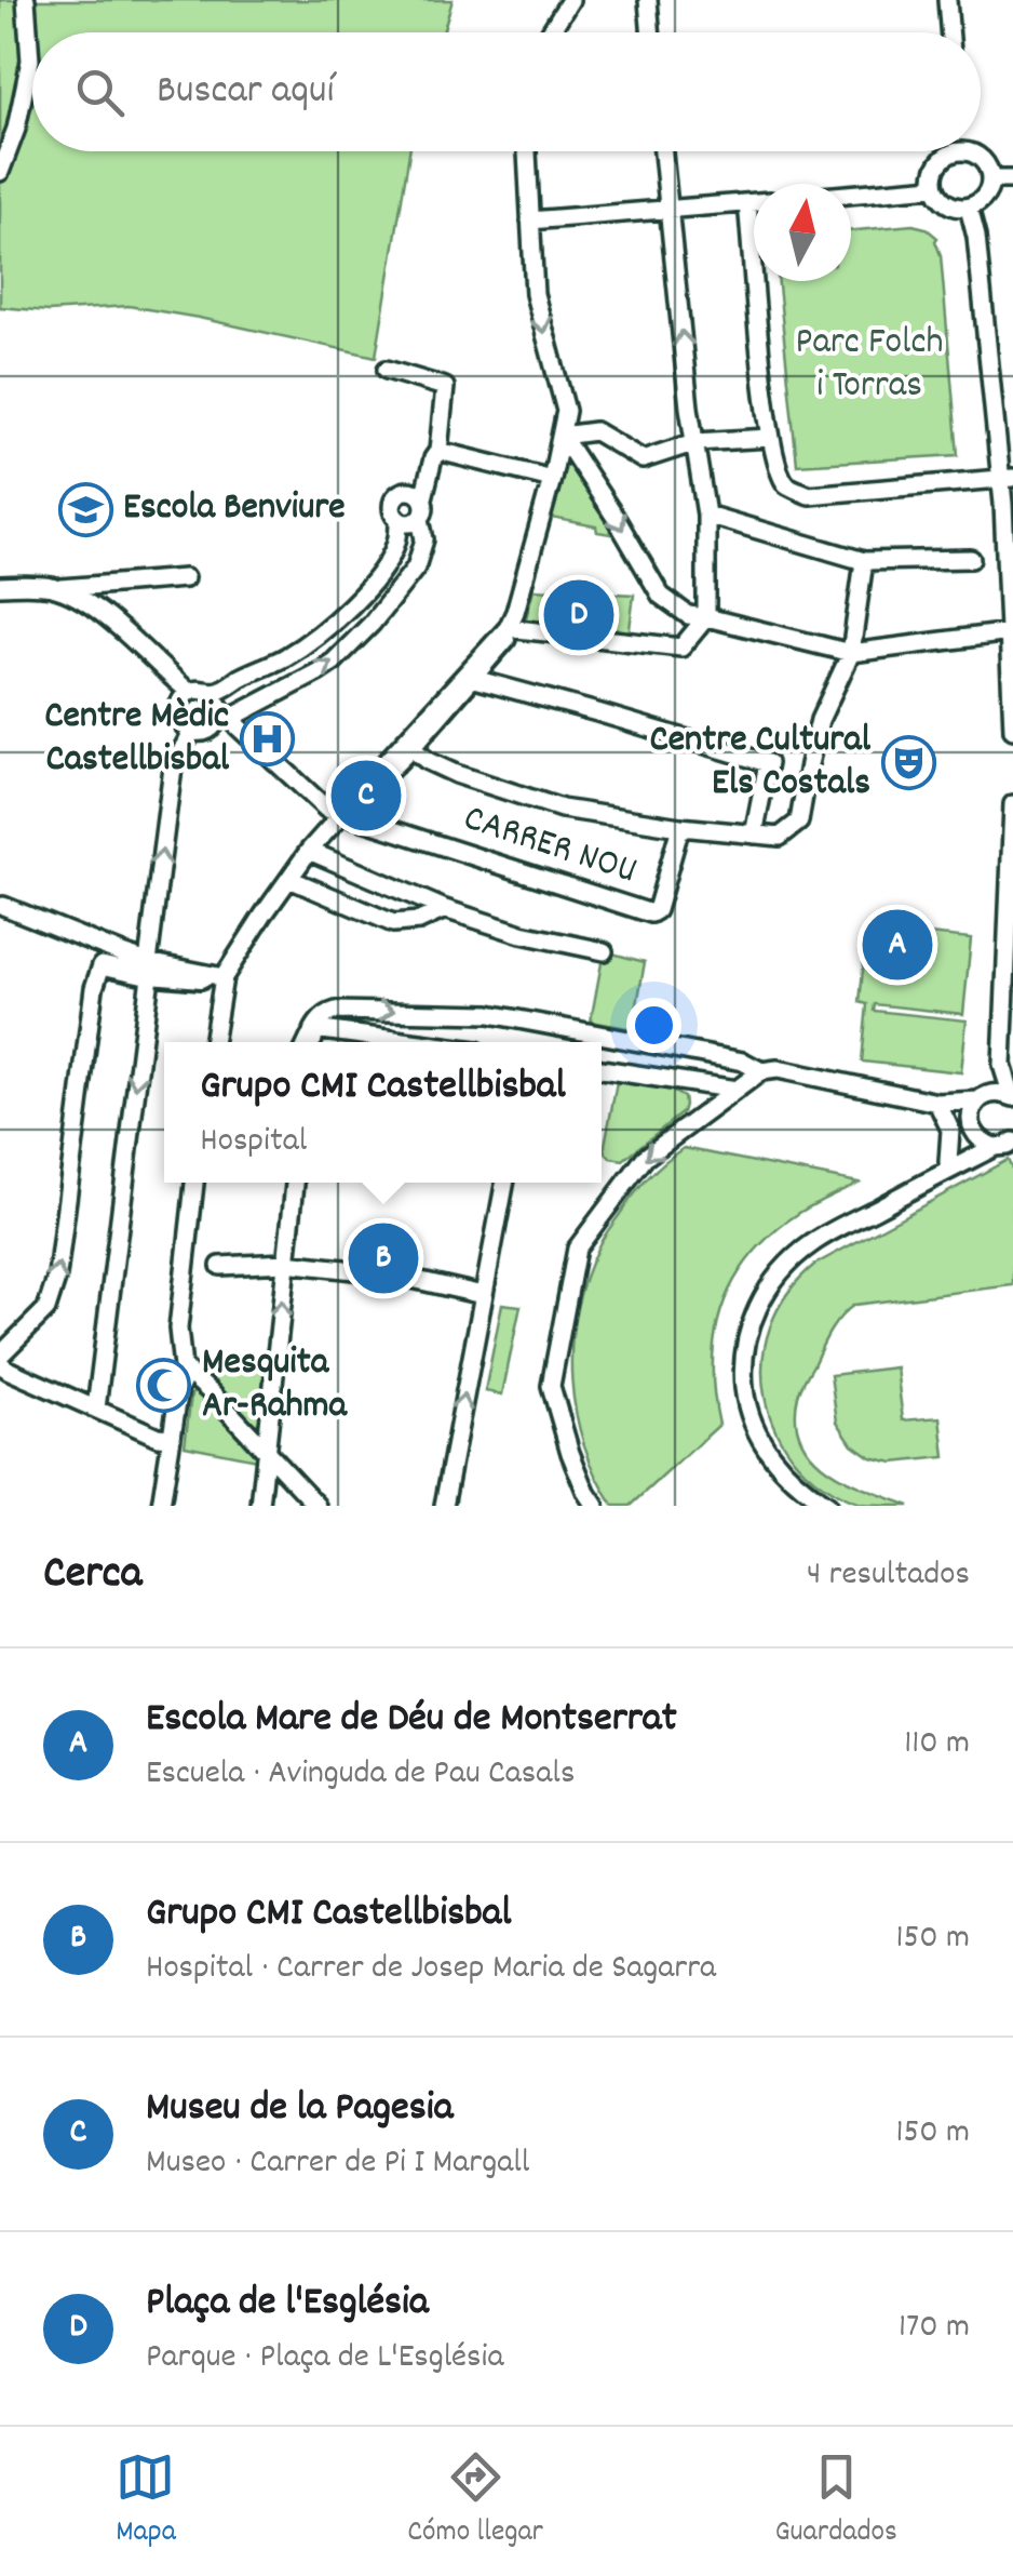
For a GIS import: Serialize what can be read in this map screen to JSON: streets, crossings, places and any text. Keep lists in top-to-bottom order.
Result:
{
  "streets": {
    "street": ["CARRER NOU"]
  },
  "parks": ["Parc Folch i Torras"],
  "places": {
    "school or university": ["Escola Benviure"],
    "hospital": ["Centre Mèdic Castellbisbal"],
    "theatre": ["Centre Cultural Els Costals"],
    "mosque": ["Mesquita Ar-Rahma"]
  },
  "north": "top",
  "page": {
    "search": "Buscar aquí",
    "pins": [
      "D",
      "C",
      "A",
      "B"
    ],
    "popup": ["Grupo CMI Castellbisbal", "Hospital"],
    "heading": ["Cerca", "4 resultados"],
    "list": [
      {
        "mark": "A",
        "name": "Escola Mare de Déu de Montserrat",
        "note": "Escuela · Avinguda de Pau Casals",
        "value": "110 m"
      },
      {
        "mark": "B",
        "name": "Grupo CMI Castellbisbal",
        "note": "Hospital · Carrer de Josep Maria de Sagarra",
        "value": "150 m"
      },
      {
        "mark": "C",
        "name": "Museu de la Pagesia",
        "note": "Museo · Carrer de Pi I Margall",
        "value": "150 m"
      },
      {
        "mark": "D",
        "name": "Plaça de l'Església",
        "note": "Parque · Plaça de L'Església",
        "value": "170 m"
      }
    ],
    "nav": ["Mapa", "Cómo llegar", "Guardados"]
  }
}
